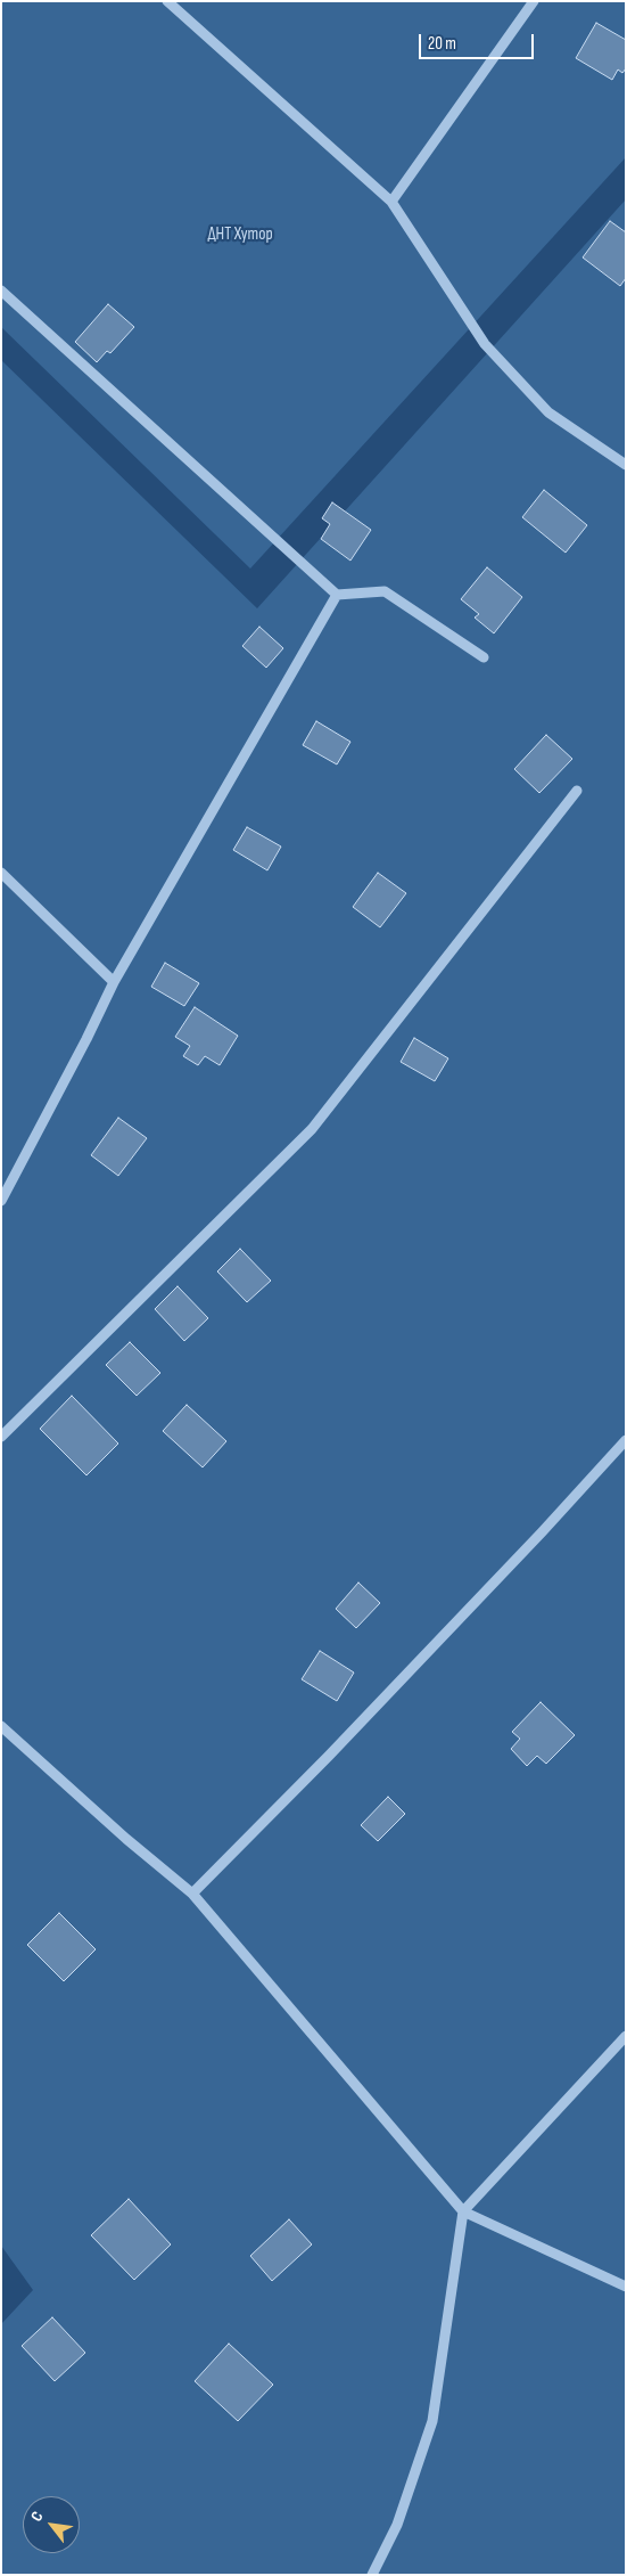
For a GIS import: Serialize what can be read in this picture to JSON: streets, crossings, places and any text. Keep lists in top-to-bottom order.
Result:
{
  "parks": ["ДНТ Хутор"],
  "scale_bar": "20 m",
  "north": "top left"
}
